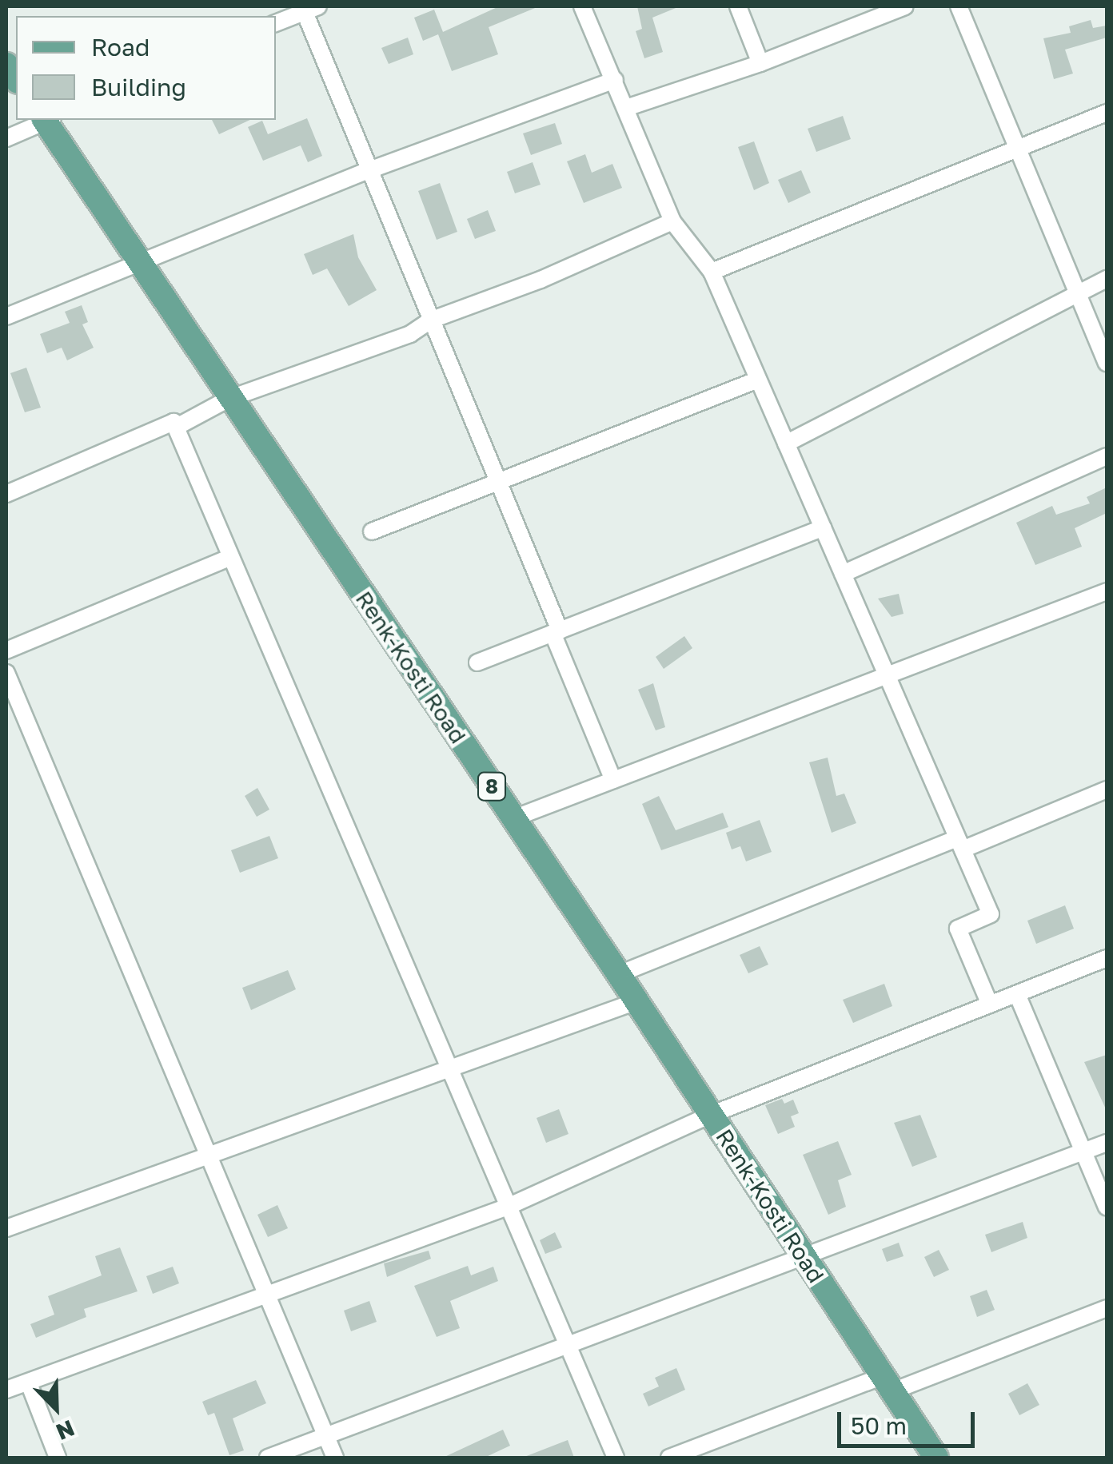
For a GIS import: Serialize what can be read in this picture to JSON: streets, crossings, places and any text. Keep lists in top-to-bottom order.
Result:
{
  "streets": {
    "main road": ["Renk-Kosti Road", "8"]
  },
  "legend": ["Road", "Building"],
  "scale_bar": "50 m",
  "north": "bottom right"
}
